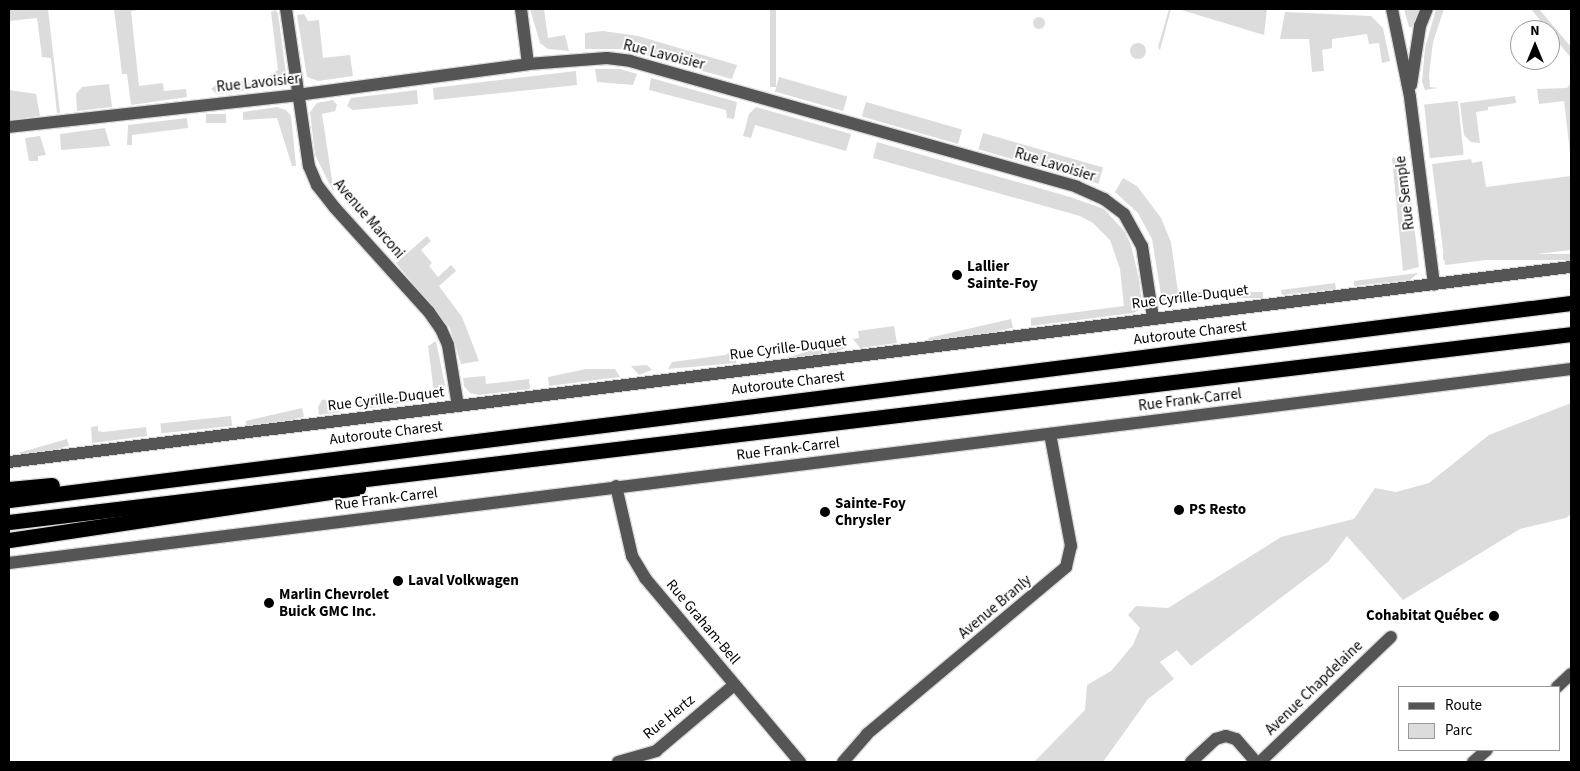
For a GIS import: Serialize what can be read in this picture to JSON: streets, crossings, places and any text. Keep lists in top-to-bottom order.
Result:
{
  "streets": {
    "highway": ["Autoroute Charest"],
    "street": [
      "Rue Lavoisier",
      "Rue Semple",
      "Avenue Marconi",
      "Rue Cyrille-Duquet",
      "Rue Frank-Carrel",
      "Avenue Branly",
      "Rue Graham-Bell",
      "Avenue Chapdelaine",
      "Rue Hertz"
    ]
  },
  "crossings": [
    ["Rue Lavoisier", "Avenue Marconi"],
    ["Rue Lavoisier", "Rue Cyrille-Duquet"],
    ["Rue Semple", "Rue Cyrille-Duquet"],
    ["Avenue Marconi", "Rue Cyrille-Duquet"],
    ["Rue Frank-Carrel", "Avenue Branly"],
    ["Rue Frank-Carrel", "Rue Graham-Bell"],
    ["Rue Graham-Bell", "Rue Hertz"]
  ],
  "places": [
    "Lallier Sainte-Foy",
    "PS Resto",
    "Sainte-Foy Chrysler",
    "Laval Volkwagen",
    "Marlin Chevrolet Buick GMC Inc.",
    "Cohabitat Québec"
  ],
  "legend": ["Route", "Parc"],
  "north": "top"
}
